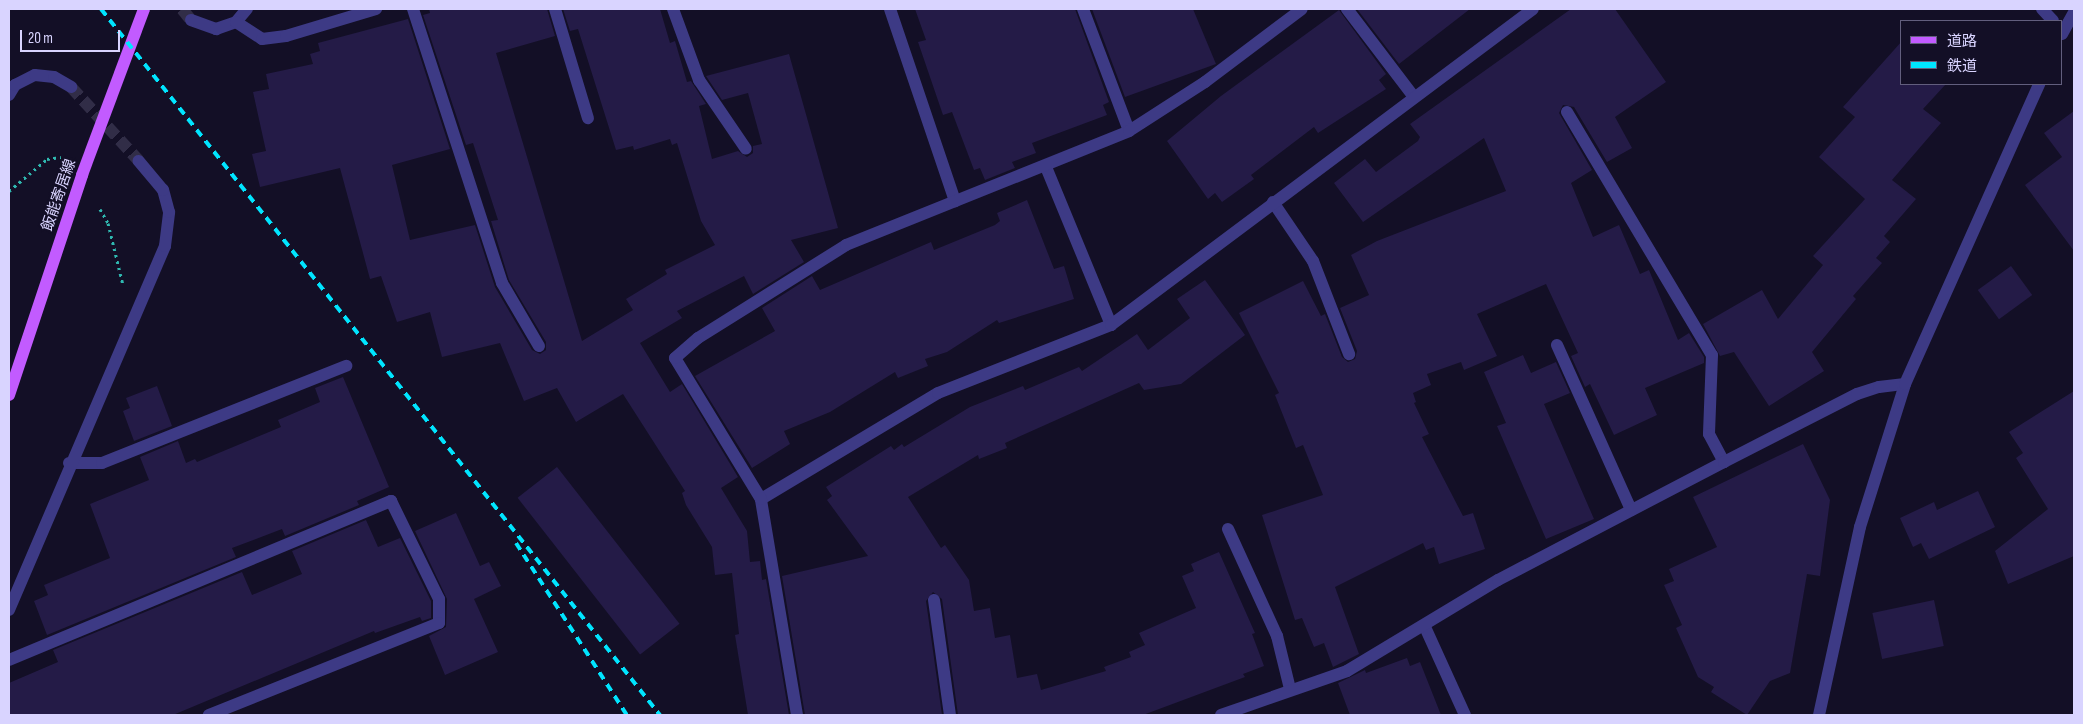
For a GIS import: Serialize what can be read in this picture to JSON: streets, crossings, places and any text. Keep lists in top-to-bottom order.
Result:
{
  "streets": {
    "main road": ["飯能寄居線"]
  },
  "legend": ["道路", "鉄道"],
  "scale_bar": "20 m"
}
